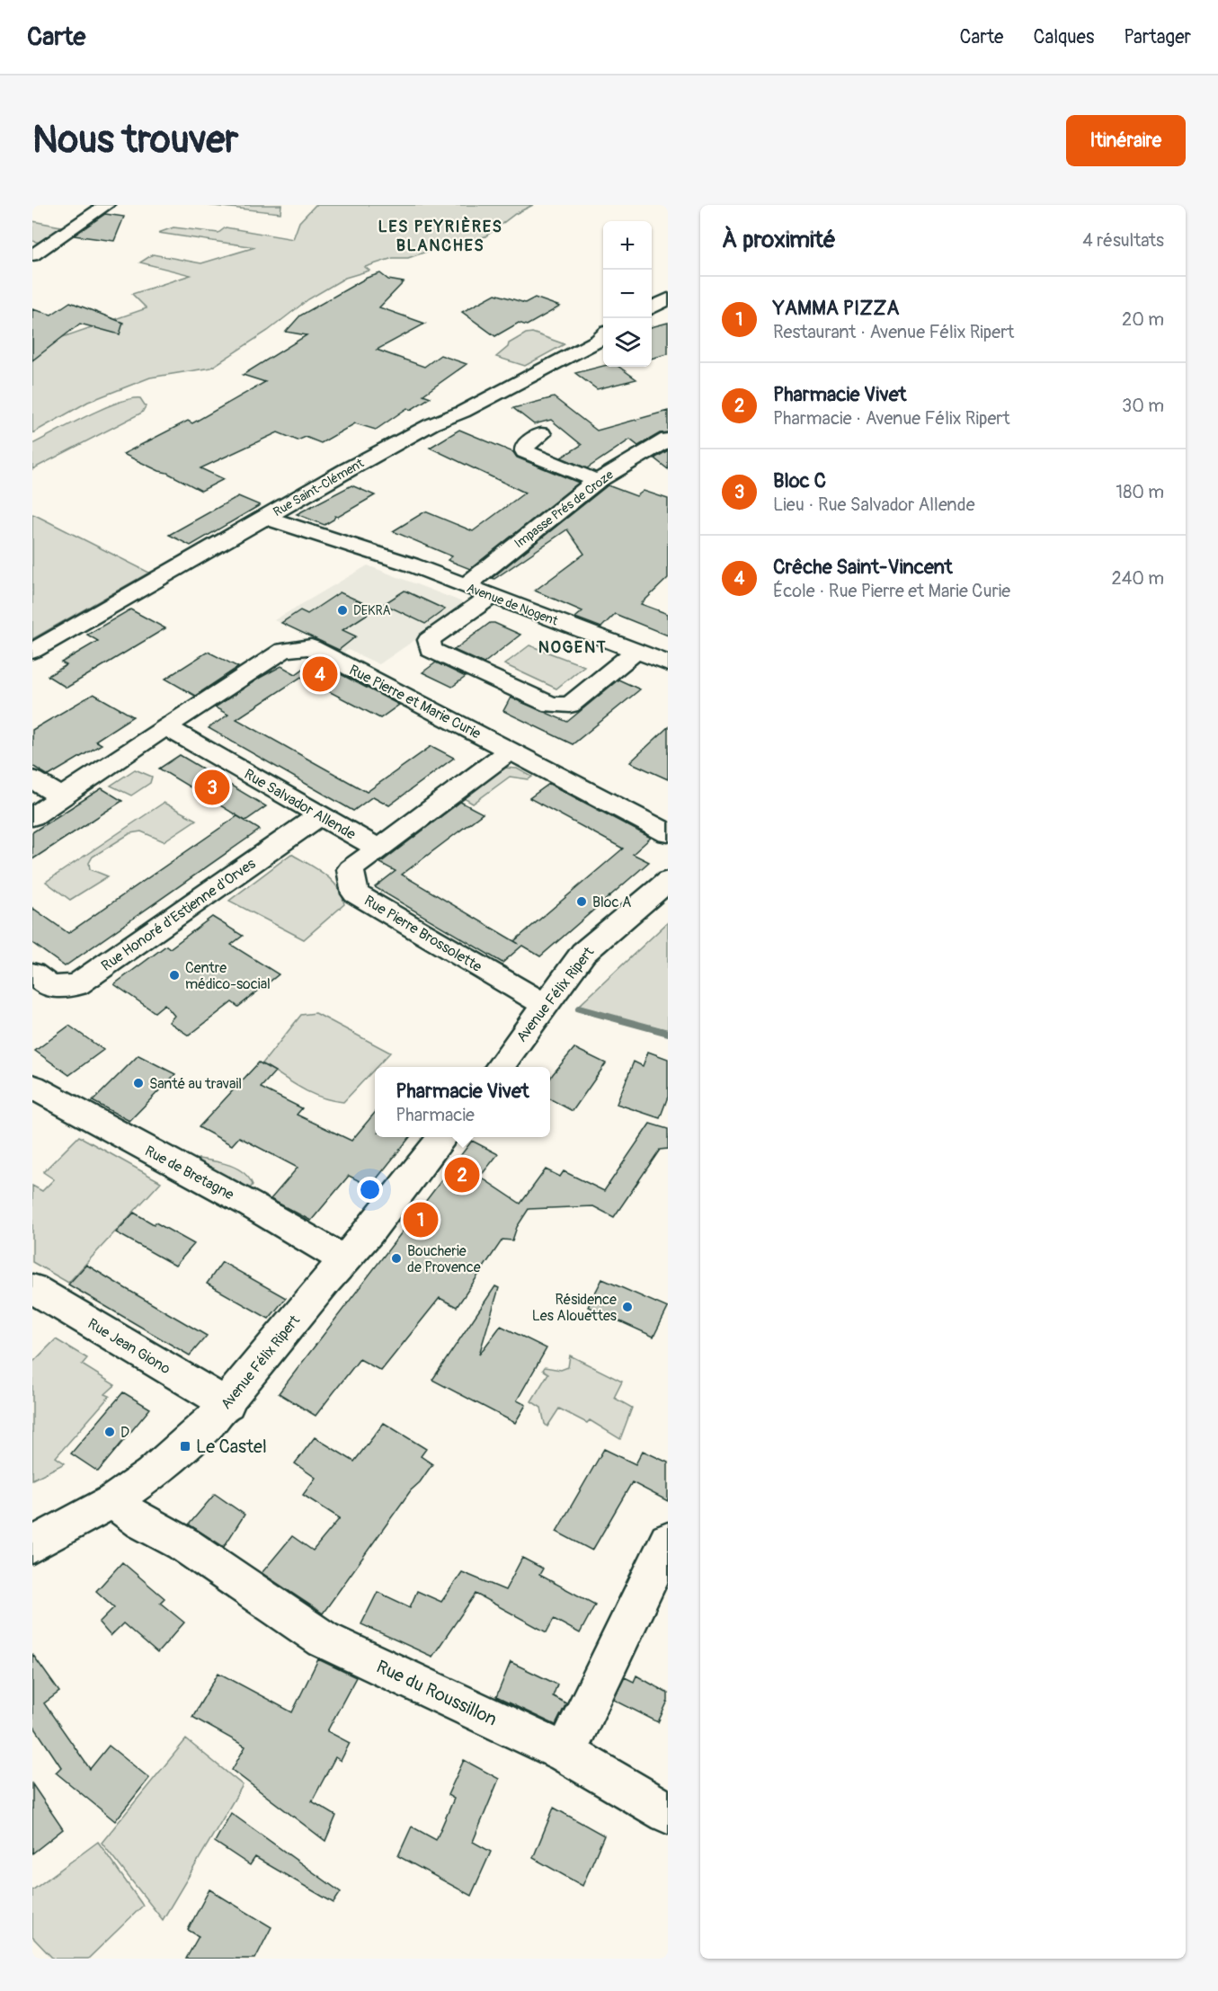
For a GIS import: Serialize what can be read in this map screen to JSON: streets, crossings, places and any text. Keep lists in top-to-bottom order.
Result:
{
  "streets": {
    "street": [
      "Rue Saint-Clément",
      "Impasse Prés de Croze",
      "Avenue de Nogent",
      "Rue Pierre et Marie Curie",
      "Rue Salvador Allende",
      "Rue Honoré d'Estienne d'Orves",
      "Rue Pierre Brossolette",
      "Avenue Félix Ripert",
      "Rue de Bretagne",
      "Rue Jean Giono",
      "Rue du Roussillon"
    ]
  },
  "crossings": [
    ["Rue Saint-Clément", "Avenue de Nogent"],
    ["Impasse Prés de Croze", "Avenue de Nogent"],
    ["Rue Pierre et Marie Curie", "Rue Salvador Allende"],
    ["Rue Pierre et Marie Curie", "Rue Pierre Brossolette"],
    ["Rue Salvador Allende", "Rue Honoré d'Estienne d'Orves"],
    ["Rue Salvador Allende", "Rue Pierre Brossolette"],
    ["Rue Pierre Brossolette", "Avenue Félix Ripert"],
    ["Avenue Félix Ripert", "Rue de Bretagne"],
    ["Avenue Félix Ripert", "Rue Jean Giono"],
    ["Avenue Félix Ripert", "Rue du Roussillon"]
  ],
  "districts": ["LES PEYRIÈRES BLANCHES", "NOGENT"],
  "places": {
    "other": [
      "DEKRA",
      "Bloc A",
      "Centre médico-social",
      "Santé au travail",
      "Boucherie de Provence",
      "Résidence Les Alouettes",
      "D"
    ],
    "transit": ["Le Castel"]
  },
  "page": {
    "header": "Carte",
    "nav": ["Carte", "Calques", "Partager"],
    "buttons": "Itinéraire",
    "title": "Nous trouver",
    "heading": ["À proximité", "4 résultats"],
    "map_buttons": ["+", "−"],
    "list": [
      {
        "mark": "1",
        "name": "YAMMA PIZZA",
        "note": "Restaurant · Avenue Félix Ripert",
        "value": "20 m"
      },
      {
        "mark": "2",
        "name": "Pharmacie Vivet",
        "note": "Pharmacie · Avenue Félix Ripert",
        "value": "30 m"
      },
      {
        "mark": "3",
        "name": "Bloc C",
        "note": "Lieu · Rue Salvador Allende",
        "value": "180 m"
      },
      {
        "mark": "4",
        "name": "Crêche Saint-Vincent",
        "note": "École · Rue Pierre et Marie Curie",
        "value": "240 m"
      }
    ],
    "pins": [
      "4",
      "3",
      "2",
      "1"
    ],
    "popup": ["Pharmacie Vivet", "Pharmacie"]
  }
}
